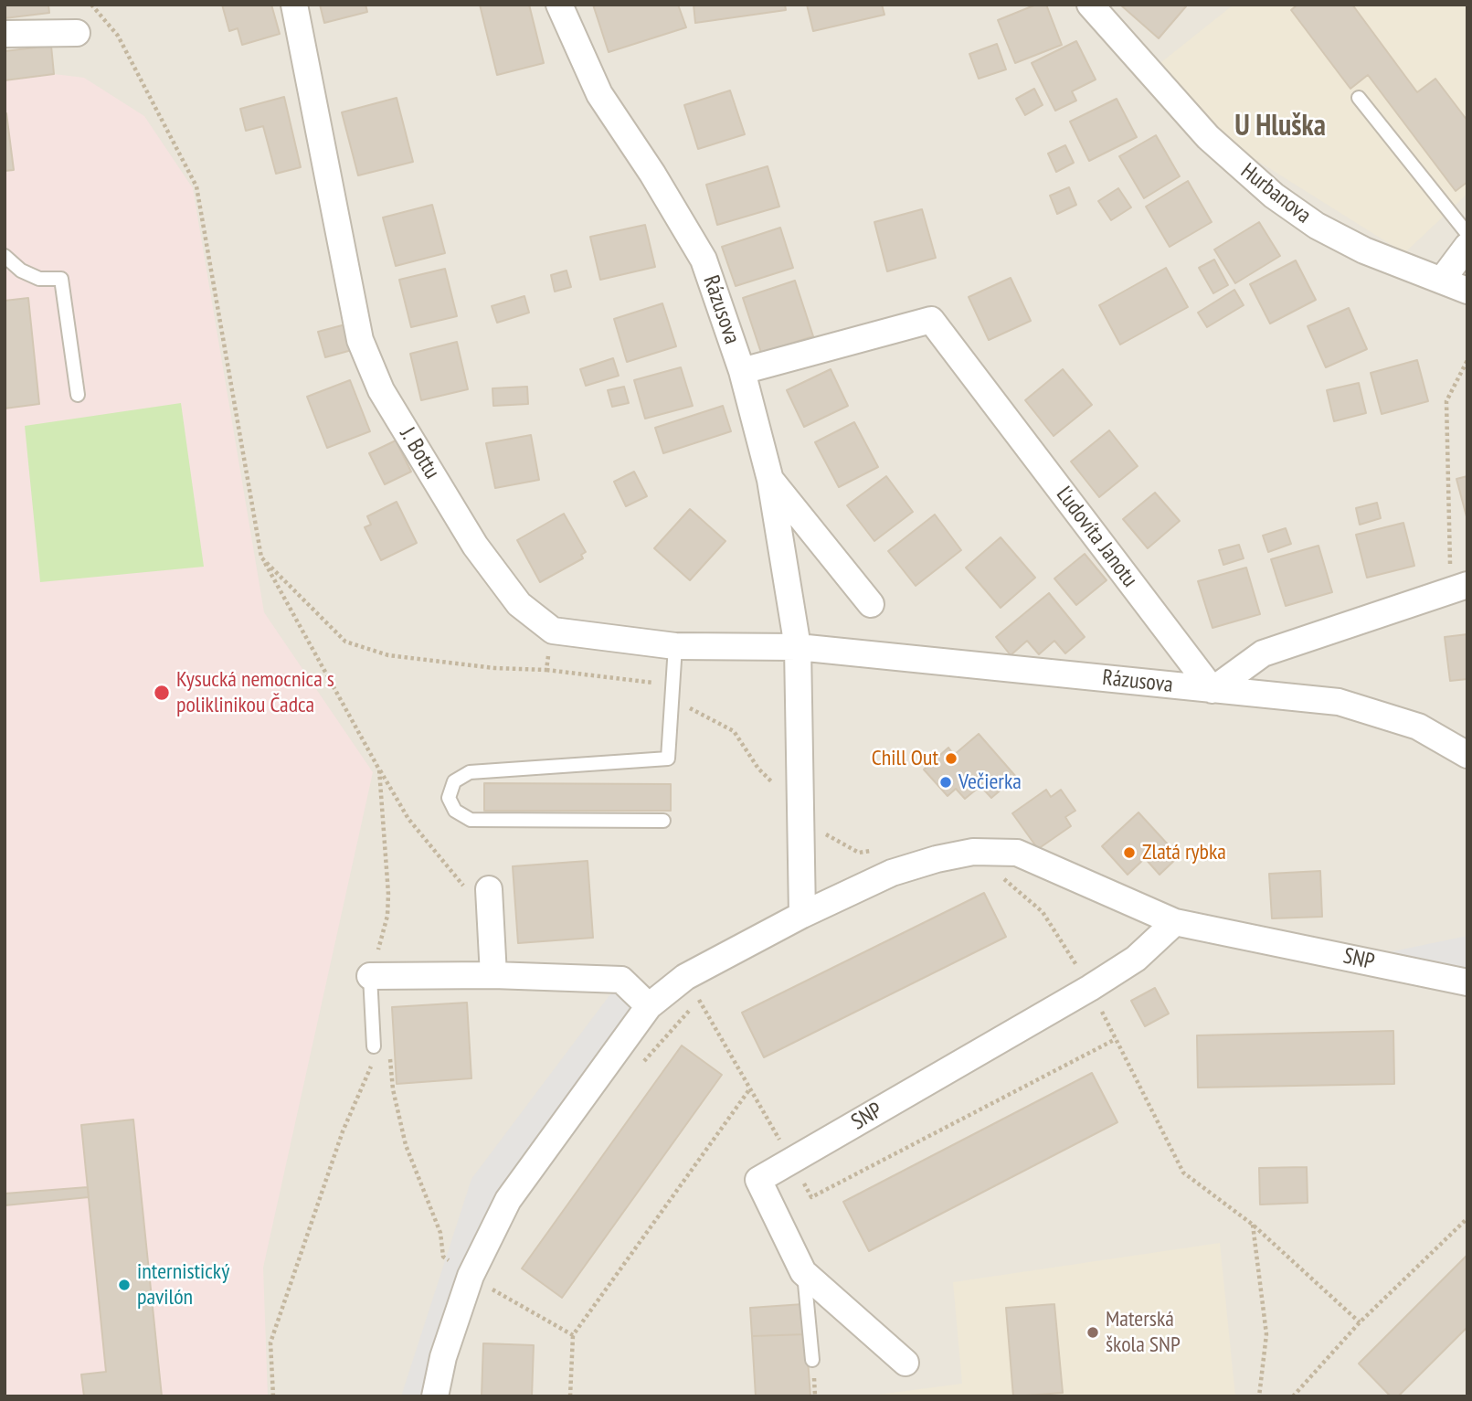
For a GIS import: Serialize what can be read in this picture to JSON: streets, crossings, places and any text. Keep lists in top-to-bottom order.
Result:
{
  "streets": {
    "street": [
      "Hurbanova",
      "Rázusova",
      "J. Bottu",
      "Ľudovíta Janotu",
      "SNP"
    ]
  },
  "crossings": [
    ["Rázusova", "Ľudovíta Janotu"],
    ["Rázusova", "SNP"]
  ],
  "districts": ["U Hluška"],
  "places": [
    "Kysucká nemocnica s poliklinikou Čadca",
    "Chill Out",
    "Večierka",
    "Zlatá rybka",
    "internistický pavilón",
    "Materská škola SNP"
  ]
}
